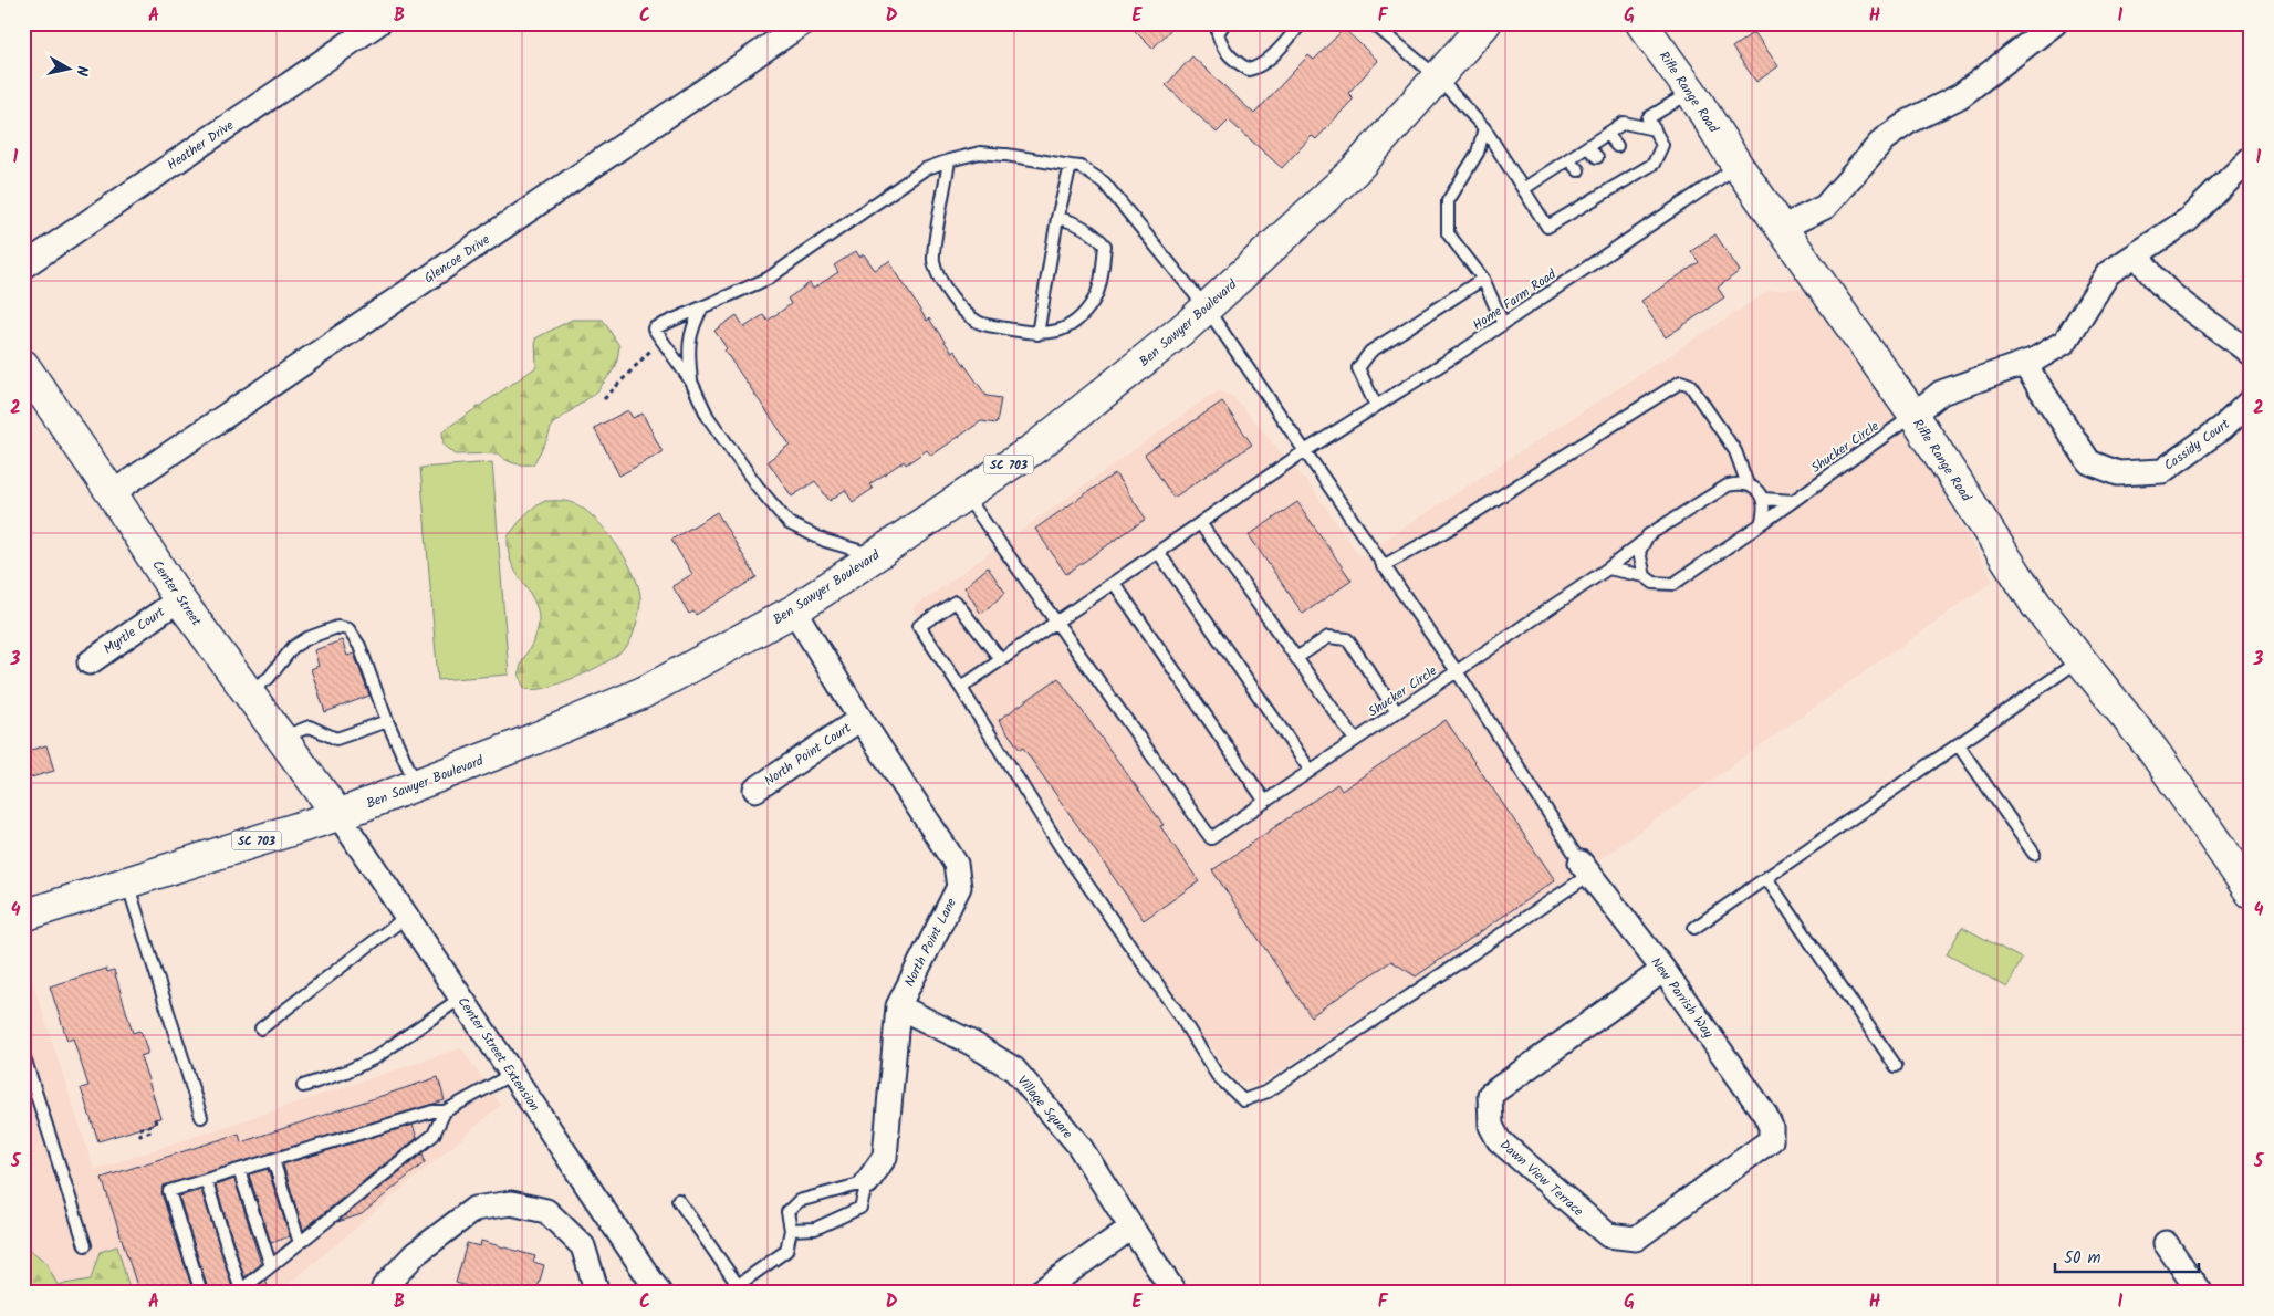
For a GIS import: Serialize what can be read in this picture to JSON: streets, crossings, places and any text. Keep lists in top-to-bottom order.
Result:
{
  "streets": {
    "main road": [
      "Rifle Range Road",
      "Ben Sawyer Boulevard",
      "SC 703",
      "Center Street"
    ],
    "street": [
      "Heather Drive",
      "Glencoe Drive",
      "Cassidy Court",
      "Myrtle Court",
      "North Point Court",
      "North Point Lane",
      "New Parrish Way",
      "Center Street Extension",
      "Village Square",
      "Dawn View Terrace"
    ],
    "lane": ["Home Farm Road", "Shucker Circle"]
  },
  "crossings": [
    ["Rifle Range Road", "Home Farm Road"],
    ["Rifle Range Road", "Shucker Circle"],
    ["Glencoe Drive", "Center Street"],
    ["Home Farm Road", "Shucker Circle"],
    ["Ben Sawyer Boulevard", "Center Street"],
    ["Ben Sawyer Boulevard", "North Point Lane"],
    ["Ben Sawyer Boulevard", "Center Street Extension"],
    ["Center Street", "Myrtle Court"],
    ["Center Street", "Center Street Extension"],
    ["North Point Court", "North Point Lane"],
    ["North Point Lane", "Village Square"],
    ["New Parrish Way", "Dawn View Terrace"]
  ],
  "scale_bar": "50 m",
  "north": "right",
  "grid": {
    "columns": [
      "A",
      "B",
      "C",
      "D",
      "E",
      "F",
      "G",
      "H",
      "I"
    ],
    "rows": [
      "1",
      "2",
      "3",
      "4",
      "5"
    ]
  }
}
